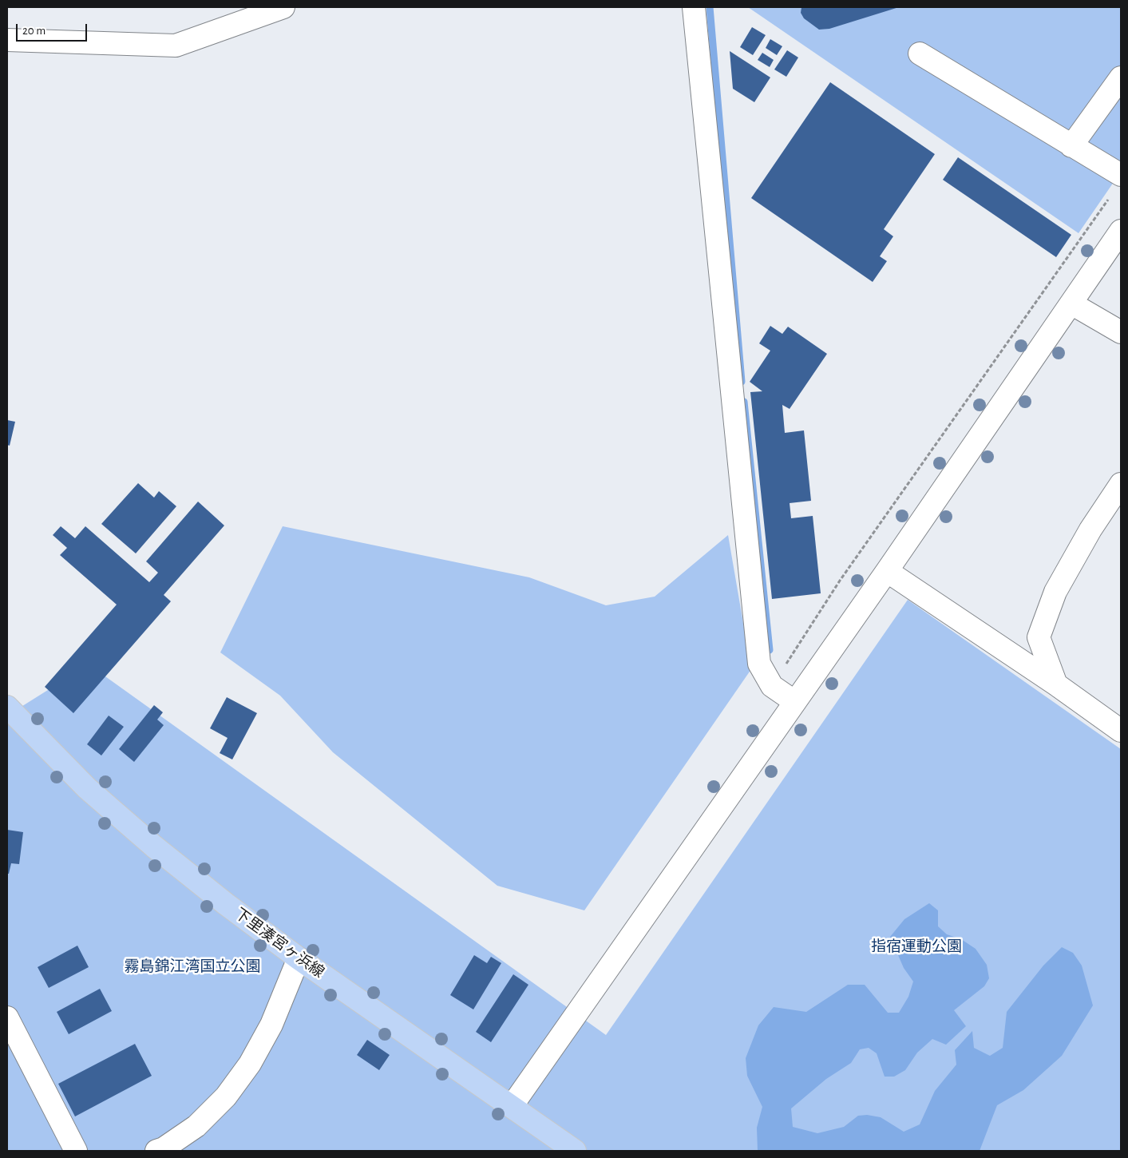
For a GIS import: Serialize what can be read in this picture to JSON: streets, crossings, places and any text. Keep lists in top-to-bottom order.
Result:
{
  "streets": {
    "main road": ["下里湊宮ヶ浜線"]
  },
  "parks": ["指宿運動公園", "霧島錦江湾国立公園"],
  "scale_bar": "20 m"
}
